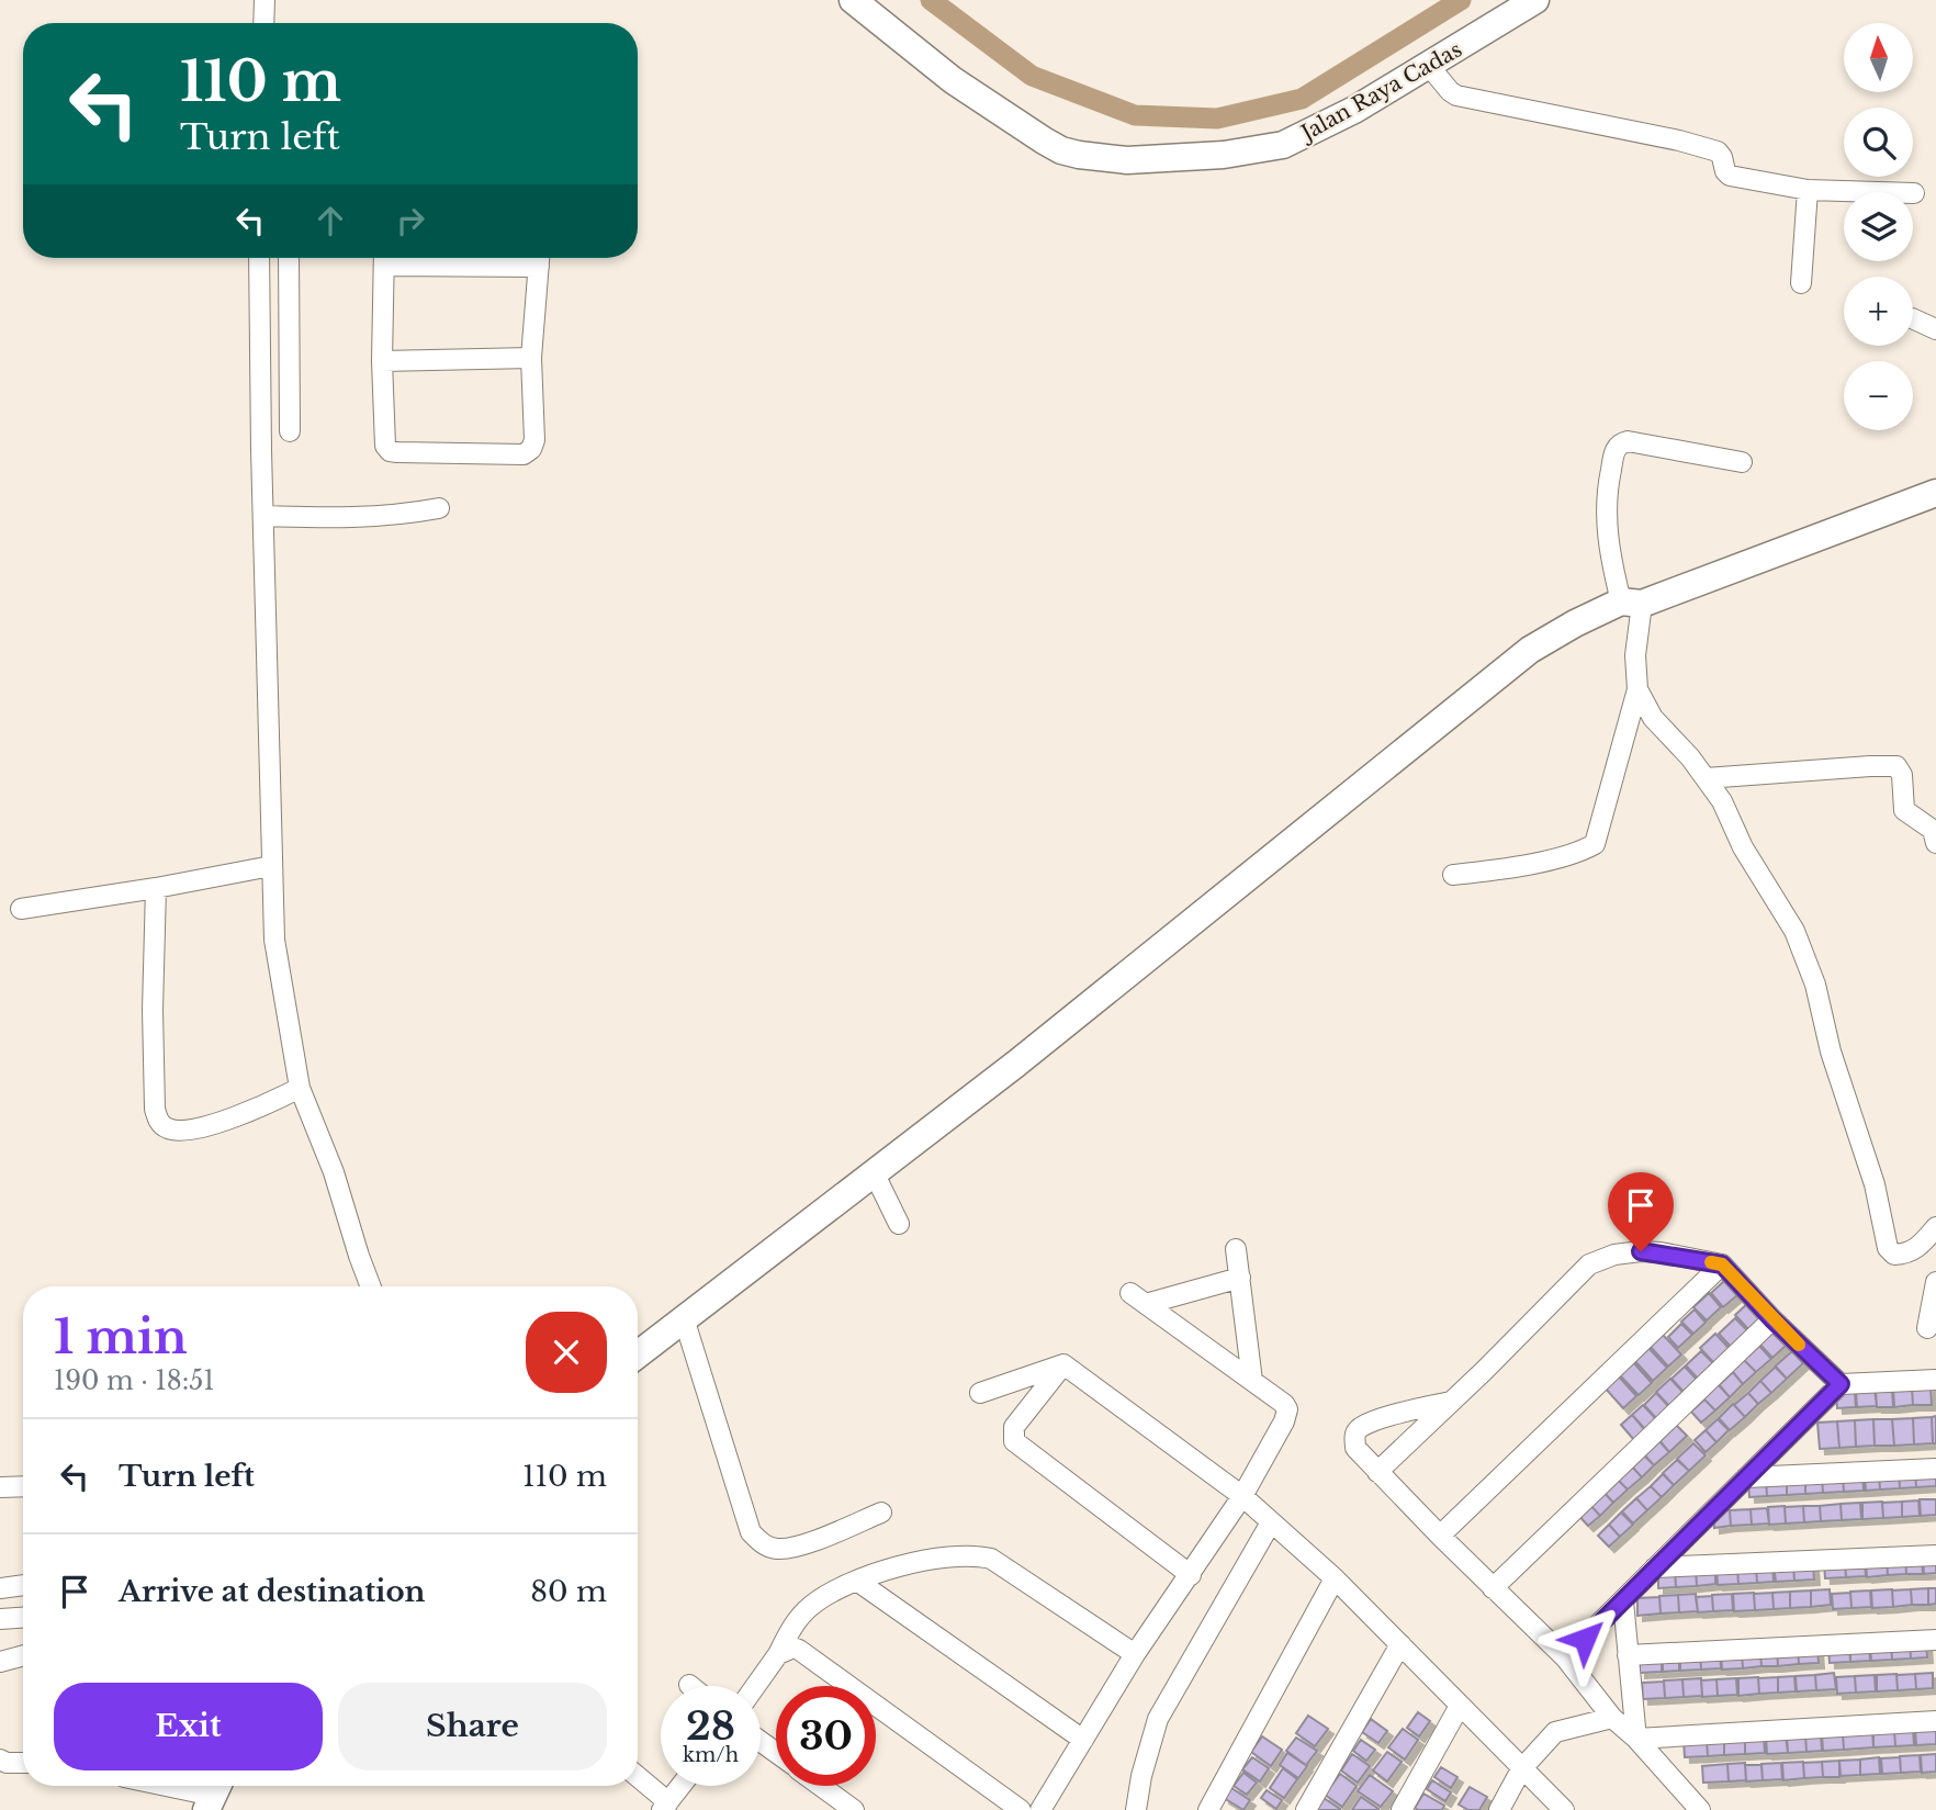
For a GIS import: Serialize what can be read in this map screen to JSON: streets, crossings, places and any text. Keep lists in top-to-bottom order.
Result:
{
  "streets": {
    "street": ["Jalan Raya Cadas"]
  },
  "north": "top",
  "page": {
    "map_buttons": ["+", "−"],
    "turn": ["110 m", "Turn left"],
    "heading": ["1 min", "190 m · 18:51"],
    "list": [
      {
        "name": "Turn left",
        "value": "110 m"
      },
      {
        "name": "Arrive at destination",
        "value": "80 m"
      }
    ],
    "buttons": ["Exit", "Share"],
    "speed": "28 km/h",
    "limit": "30"
  }
}
